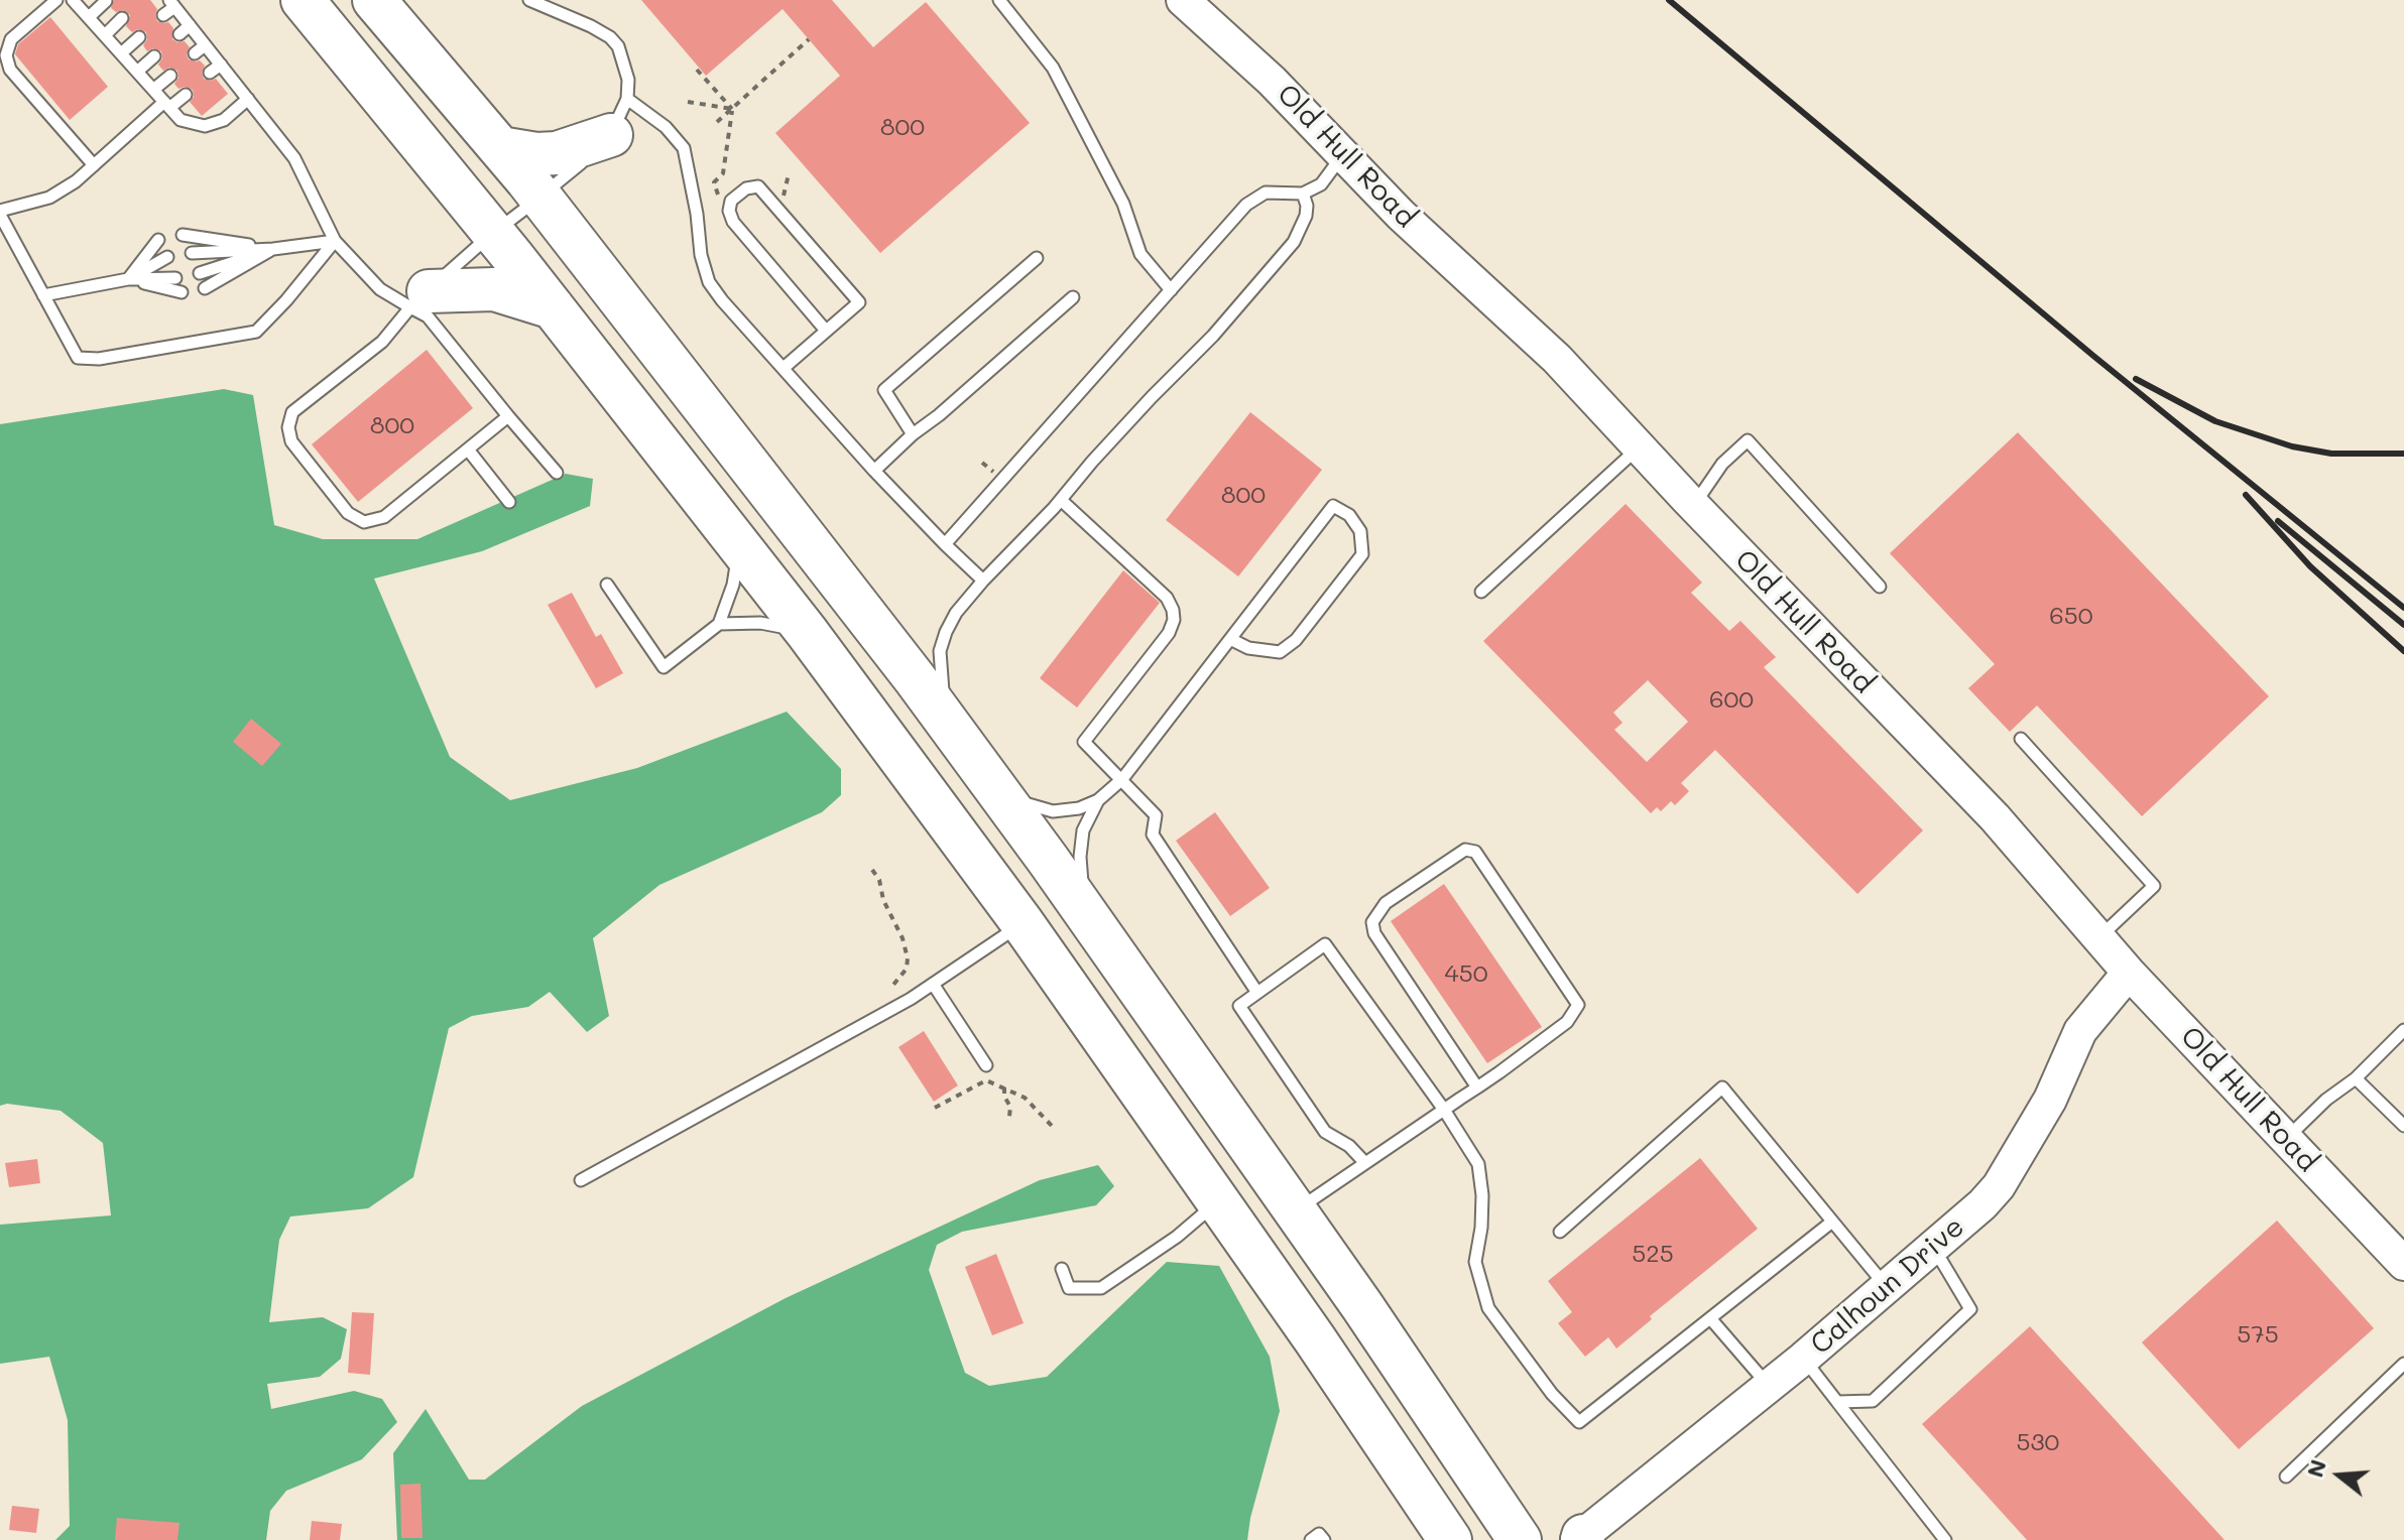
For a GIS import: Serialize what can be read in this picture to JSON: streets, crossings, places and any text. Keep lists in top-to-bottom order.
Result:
{
  "streets": {
    "main road": ["Old Hull Road", "Calhoun Drive"]
  },
  "crossings": [
    ["Old Hull Road", "Calhoun Drive"]
  ],
  "house_numbers": [
    "800",
    "800",
    "800",
    "650",
    "600",
    "450",
    "525",
    "575",
    "530"
  ],
  "north": "left"
}
